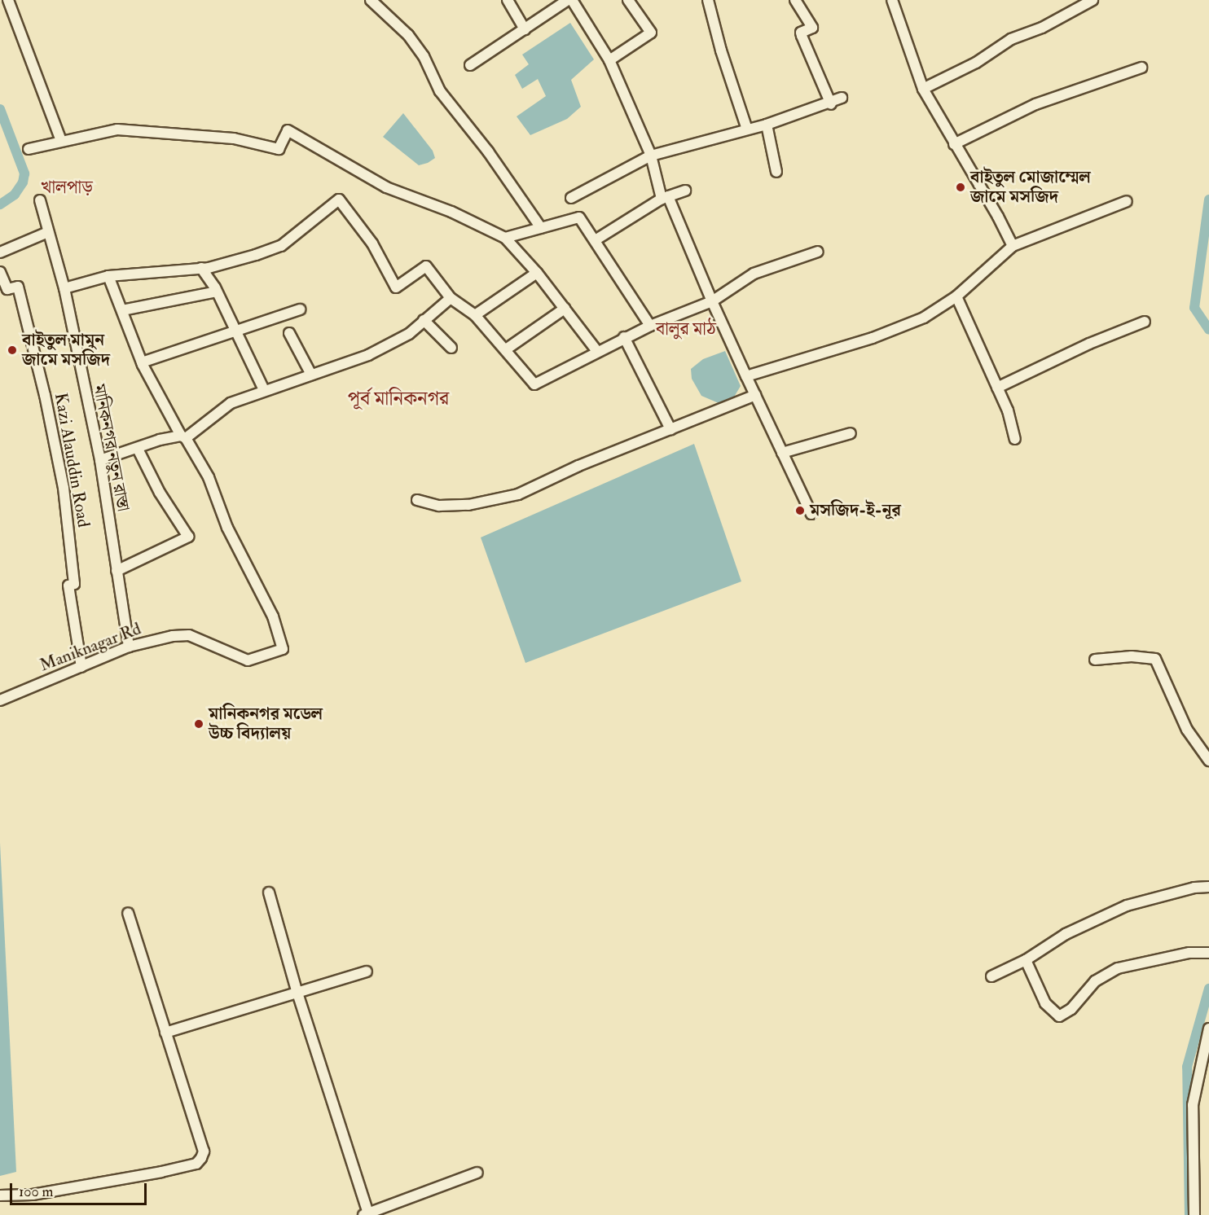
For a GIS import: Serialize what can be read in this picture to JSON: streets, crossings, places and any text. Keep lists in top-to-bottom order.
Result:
{
  "streets": {
    "street": ["মানিকনগর নতুন রাস্তা", "Kazi Alauddin Road", "Maniknagar Rd"]
  },
  "crossings": [
    ["মানিকনগর নতুন রাস্তা", "Maniknagar Rd"],
    ["Kazi Alauddin Road", "Maniknagar Rd"]
  ],
  "districts": ["খালপাড়", "বালুর মাঠ", "পূর্ব মানিকনগর"],
  "places": [
    "বাইতুল মোজাম্মেল জামে মসজিদ",
    "বাইতুল মামুন জামে মসজিদ",
    "মসজিদ-ই-নূর",
    "মানিকনগর মডেল উচ্চ বিদ্যালয়"
  ],
  "scale_bar": "100 m"
}
